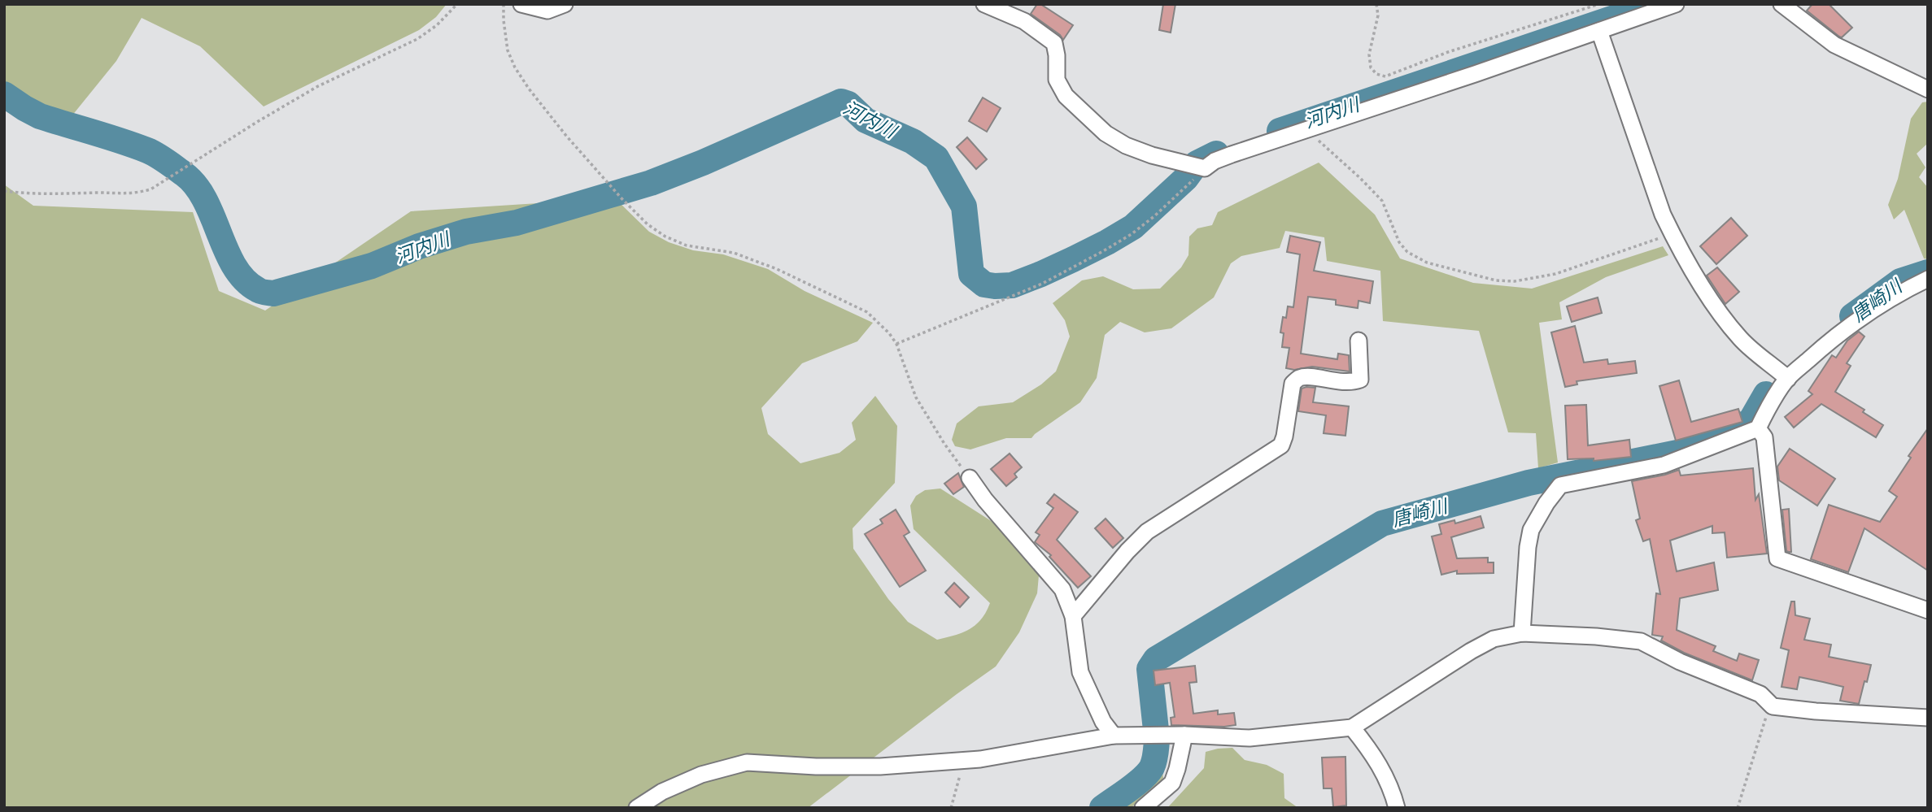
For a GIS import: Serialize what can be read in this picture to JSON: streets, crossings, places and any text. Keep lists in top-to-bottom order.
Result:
{
  "water": ["河内川", "唐崎川"]
}
